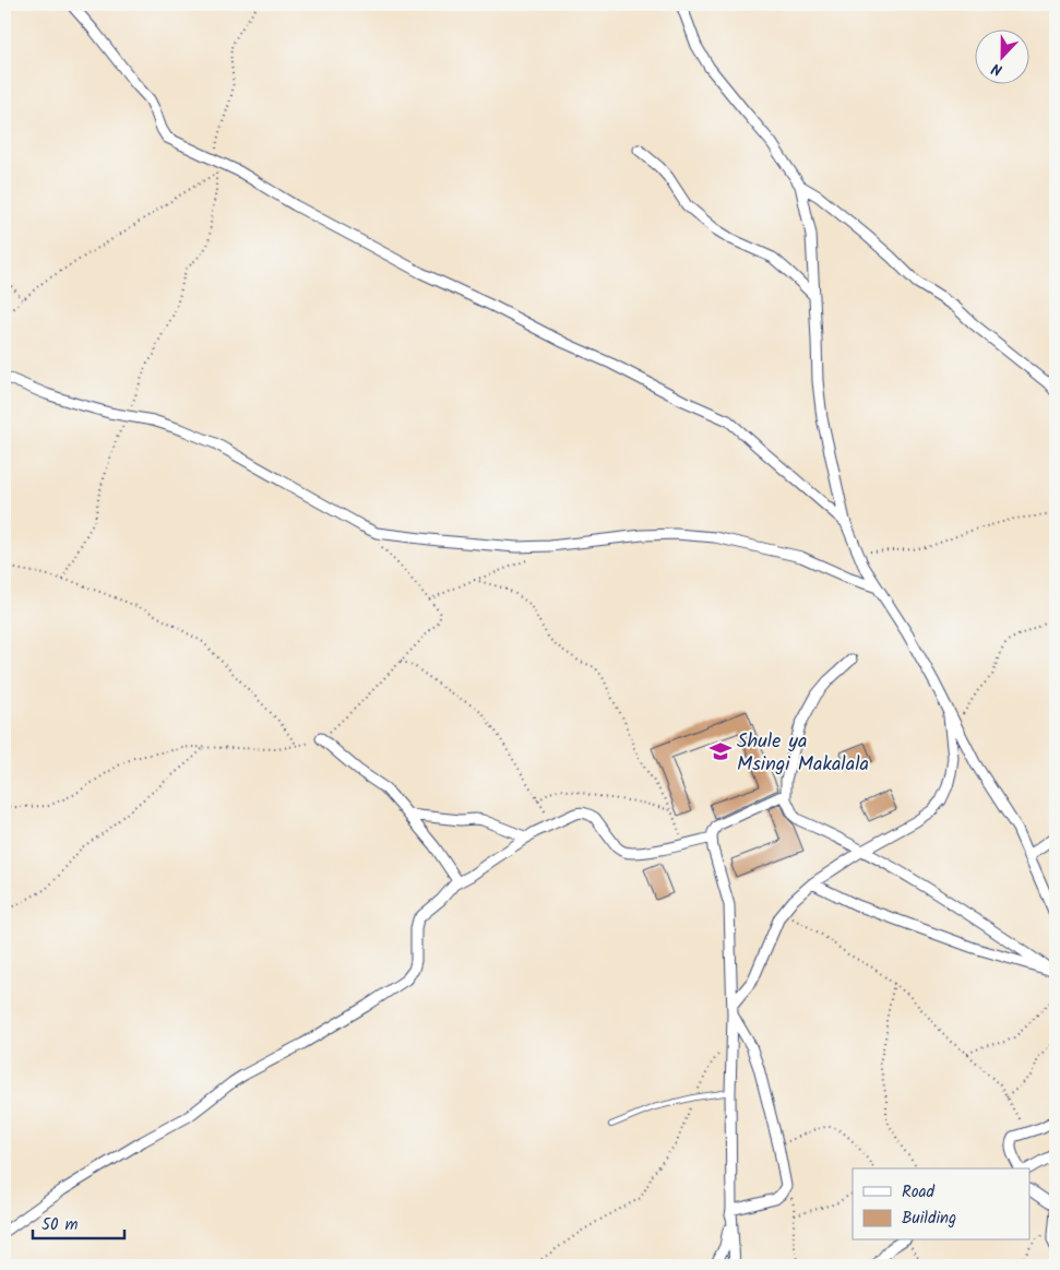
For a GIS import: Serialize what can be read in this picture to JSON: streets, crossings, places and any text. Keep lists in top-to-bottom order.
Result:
{
  "places": {
    "school or university": ["Shule ya Msingi Makalala"]
  },
  "legend": ["Road", "Building"],
  "scale_bar": "50 m",
  "north": "bottom"
}
